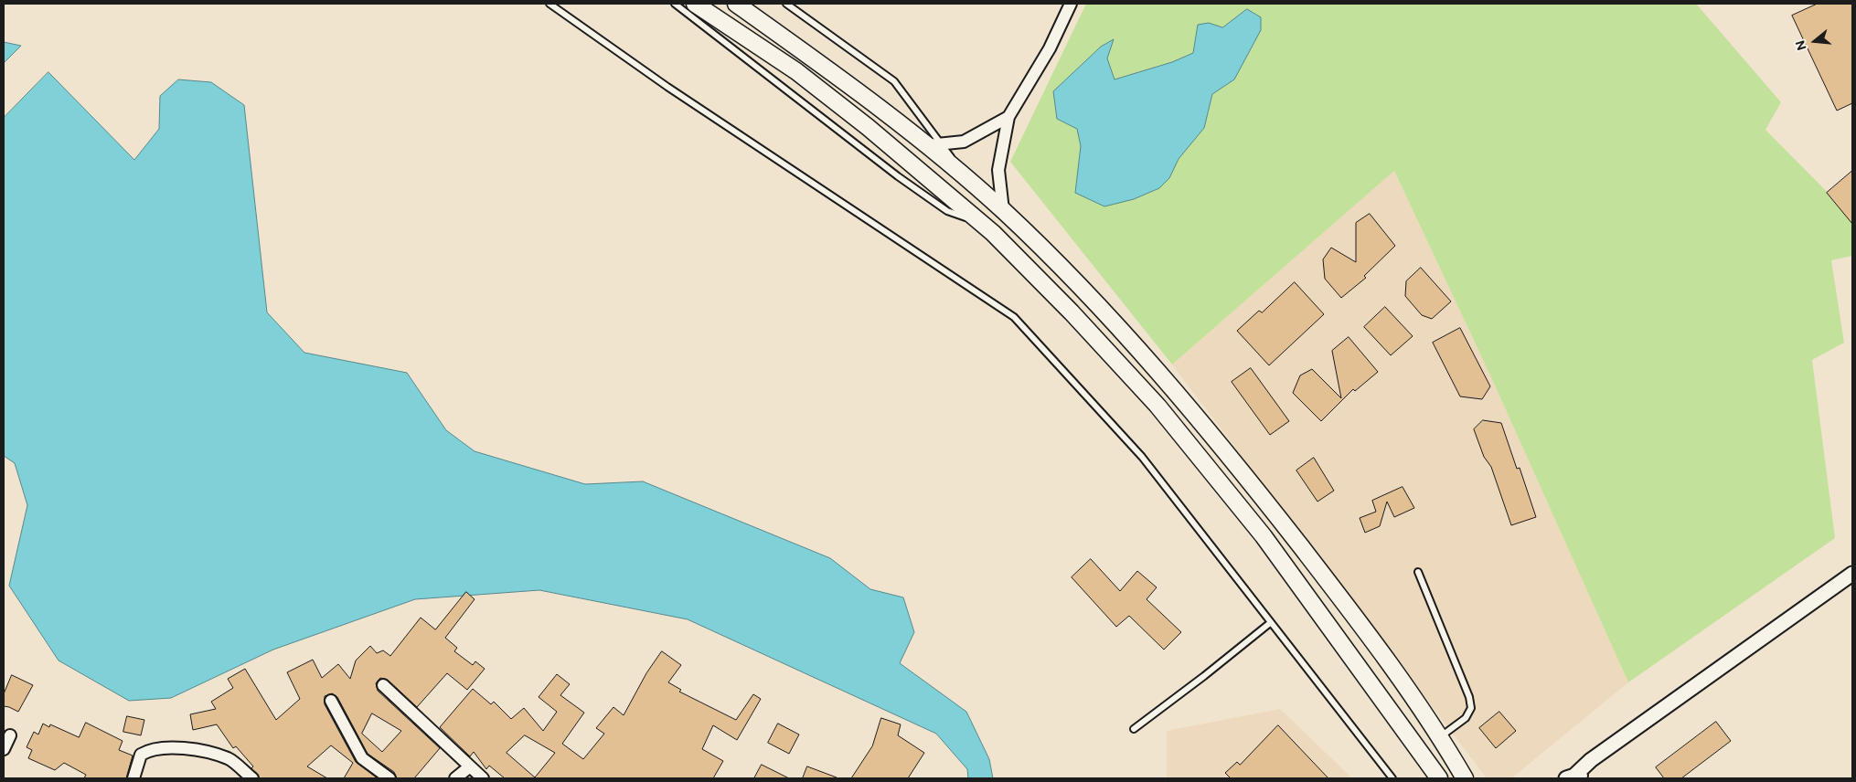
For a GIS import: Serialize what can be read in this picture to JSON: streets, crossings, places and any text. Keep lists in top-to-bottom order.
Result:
{
  "north": "left"
}
